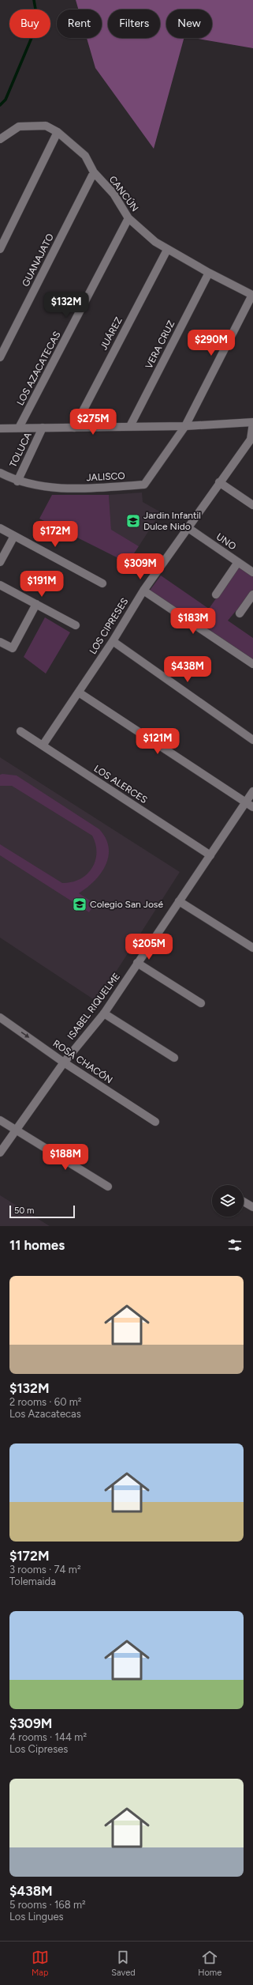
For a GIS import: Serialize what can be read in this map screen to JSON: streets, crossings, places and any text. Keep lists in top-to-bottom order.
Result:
{
  "streets": {
    "street": [
      "CANCÚN",
      "GUANAJATO",
      "JUÁREZ",
      "VERA CRUZ",
      "LOS AZACATECAS",
      "TOLUCA",
      "JALISCO",
      "UNO",
      "LOS CIPRESES",
      "LOS ALERCES",
      "ISABEL RIQUELME",
      "ROSA CHACÓN"
    ]
  },
  "crossings": [
    ["CANCÚN", "GUANAJATO"],
    ["CANCÚN", "JUÁREZ"],
    ["CANCÚN", "VERA CRUZ"],
    ["CANCÚN", "LOS AZACATECAS"],
    ["CANCÚN", "JALISCO"],
    ["TOLUCA", "JALISCO"],
    ["UNO", "LOS CIPRESES"],
    ["LOS CIPRESES", "LOS ALERCES"],
    ["LOS ALERCES", "ISABEL RIQUELME"],
    ["ISABEL RIQUELME", "ROSA CHACÓN"]
  ],
  "one_way": ["ROSA CHACÓN"],
  "places": {
    "school or university": ["Jardin Infantil Dulce Nido", "Colegio San José"]
  },
  "scale_bar": "50 m",
  "page": {
    "chip": [
      "Buy",
      "Rent",
      "Filters",
      "New"
    ],
    "price": [
      "$132M",
      "$290M",
      "$275M",
      "$172M",
      "$309M",
      "$191M",
      "$183M",
      "$438M",
      "$121M",
      "$205M",
      "$188M"
    ],
    "scale": "50 m",
    "heading": "11 homes",
    "list": [
      {
        "name": "$132M",
        "note": "2 rooms · 60 m² · Los Azacatecas"
      },
      {
        "name": "$172M",
        "note": "3 rooms · 74 m² · Tolemaida"
      },
      {
        "name": "$309M",
        "note": "4 rooms · 144 m² · Los Cipreses"
      },
      {
        "name": "$438M",
        "note": "5 rooms · 168 m² · Los Lingues"
      }
    ],
    "tabs": ["Map", "Saved", "Home"]
  }
}
